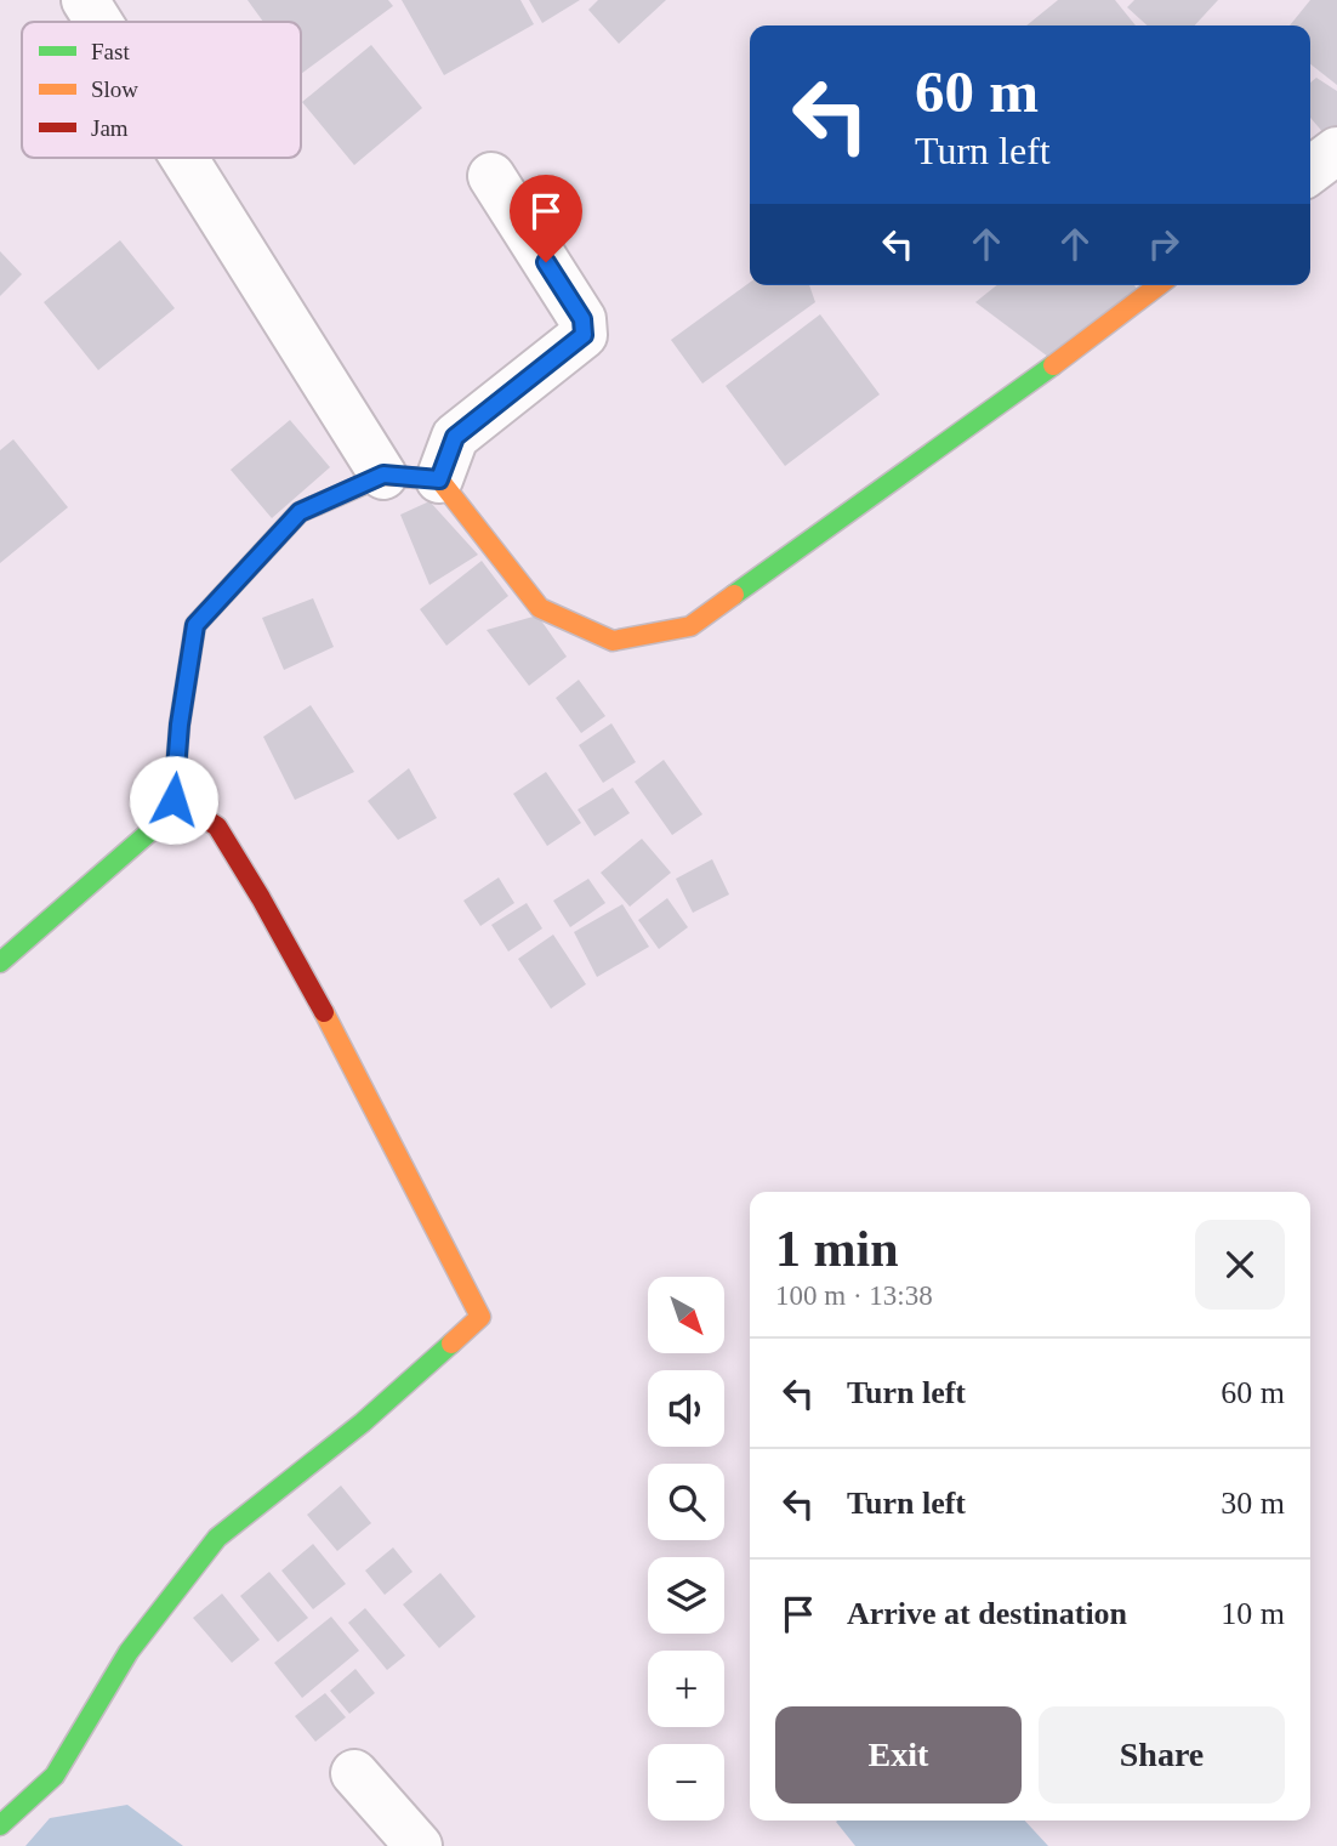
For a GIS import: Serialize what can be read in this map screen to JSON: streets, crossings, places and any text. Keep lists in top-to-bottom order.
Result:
{
  "legend": ["Fast", "Slow", "Jam"],
  "north": "bottom right",
  "page": {
    "turn": ["60 m", "Turn left"],
    "heading": ["1 min", "100 m · 13:38"],
    "map_buttons": ["+", "−"],
    "list": [
      {
        "name": "Turn left",
        "value": "60 m"
      },
      {
        "name": "Turn left",
        "value": "30 m"
      },
      {
        "name": "Arrive at destination",
        "value": "10 m"
      }
    ],
    "buttons": ["Exit", "Share"]
  }
}
